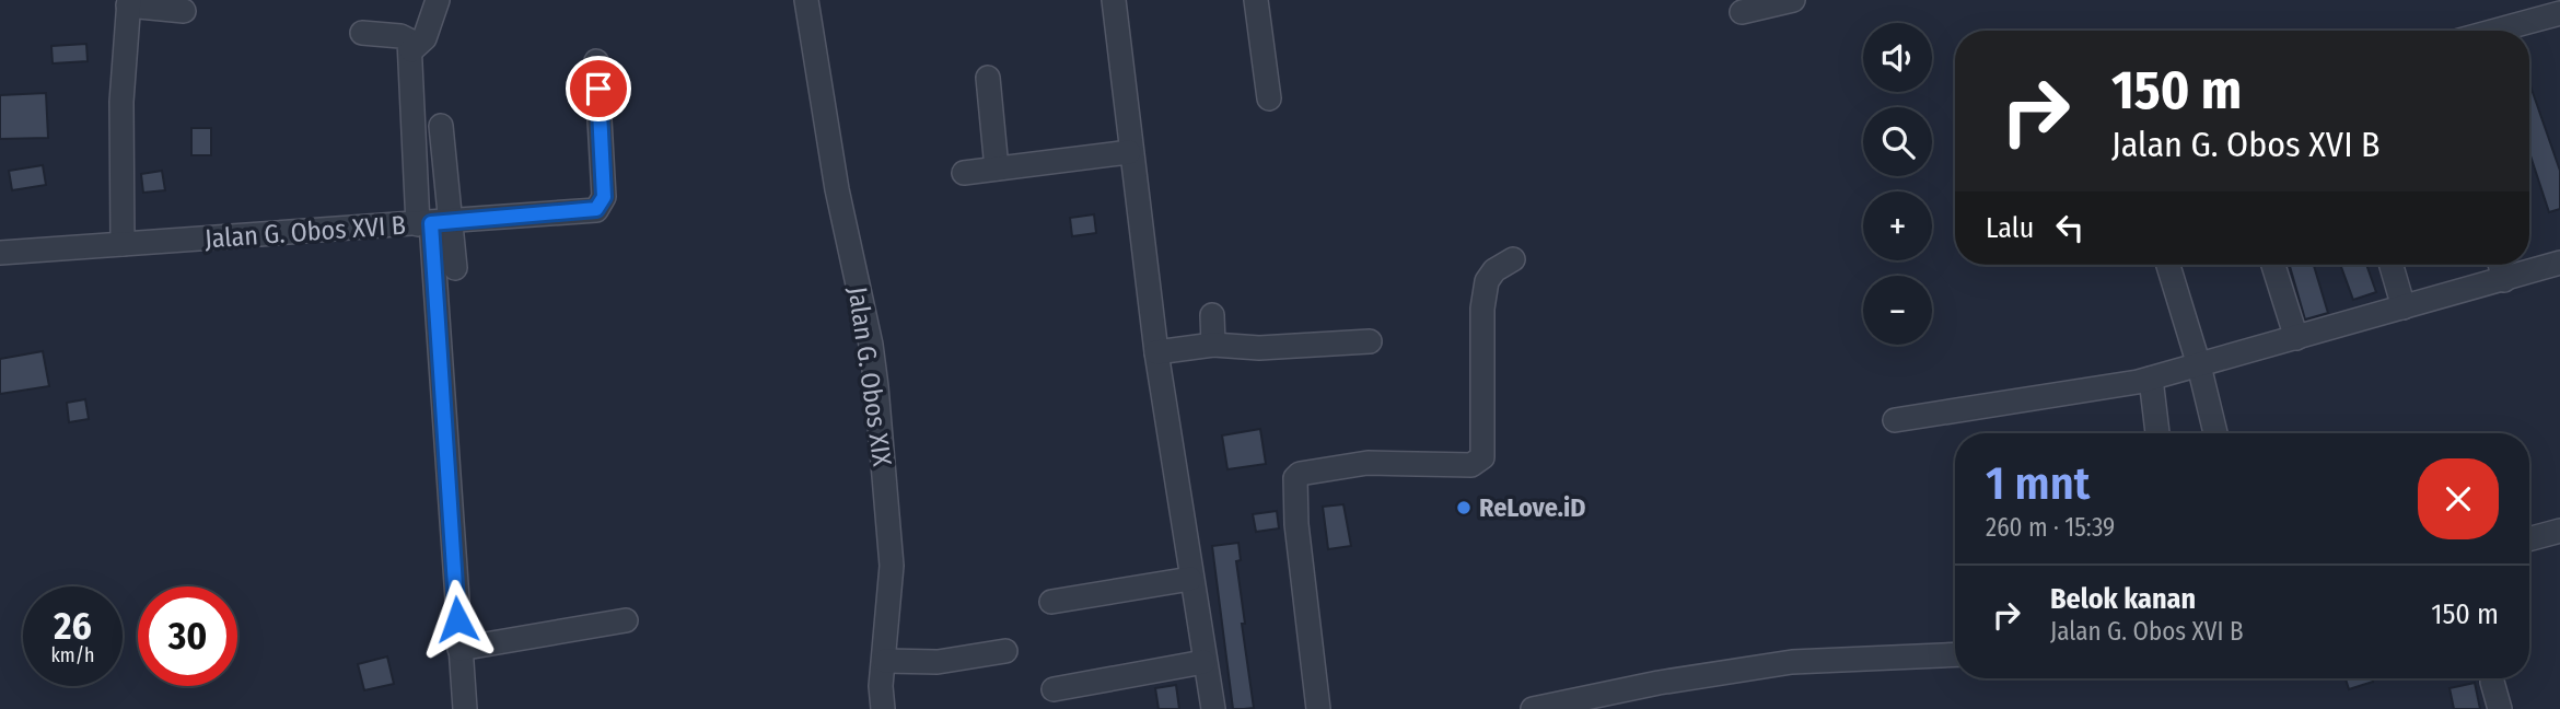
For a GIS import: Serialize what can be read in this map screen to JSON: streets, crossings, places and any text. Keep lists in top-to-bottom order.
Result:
{
  "streets": {
    "street": ["Jalan G. Obos XVI B", "Jalan G. Obos XIX"]
  },
  "places": ["ReLove.iD"],
  "page": {
    "map_buttons": ["+", "−"],
    "turn": ["150 m", "Jalan G. Obos XVI B"],
    "then": "Lalu",
    "heading": ["1 mnt", "260 m · 15:39"],
    "list": [
      {
        "name": "Belok kanan",
        "note": "Jalan G. Obos XVI B",
        "value": "150 m"
      }
    ],
    "speed": "26 km/h",
    "limit": "30"
  }
}
